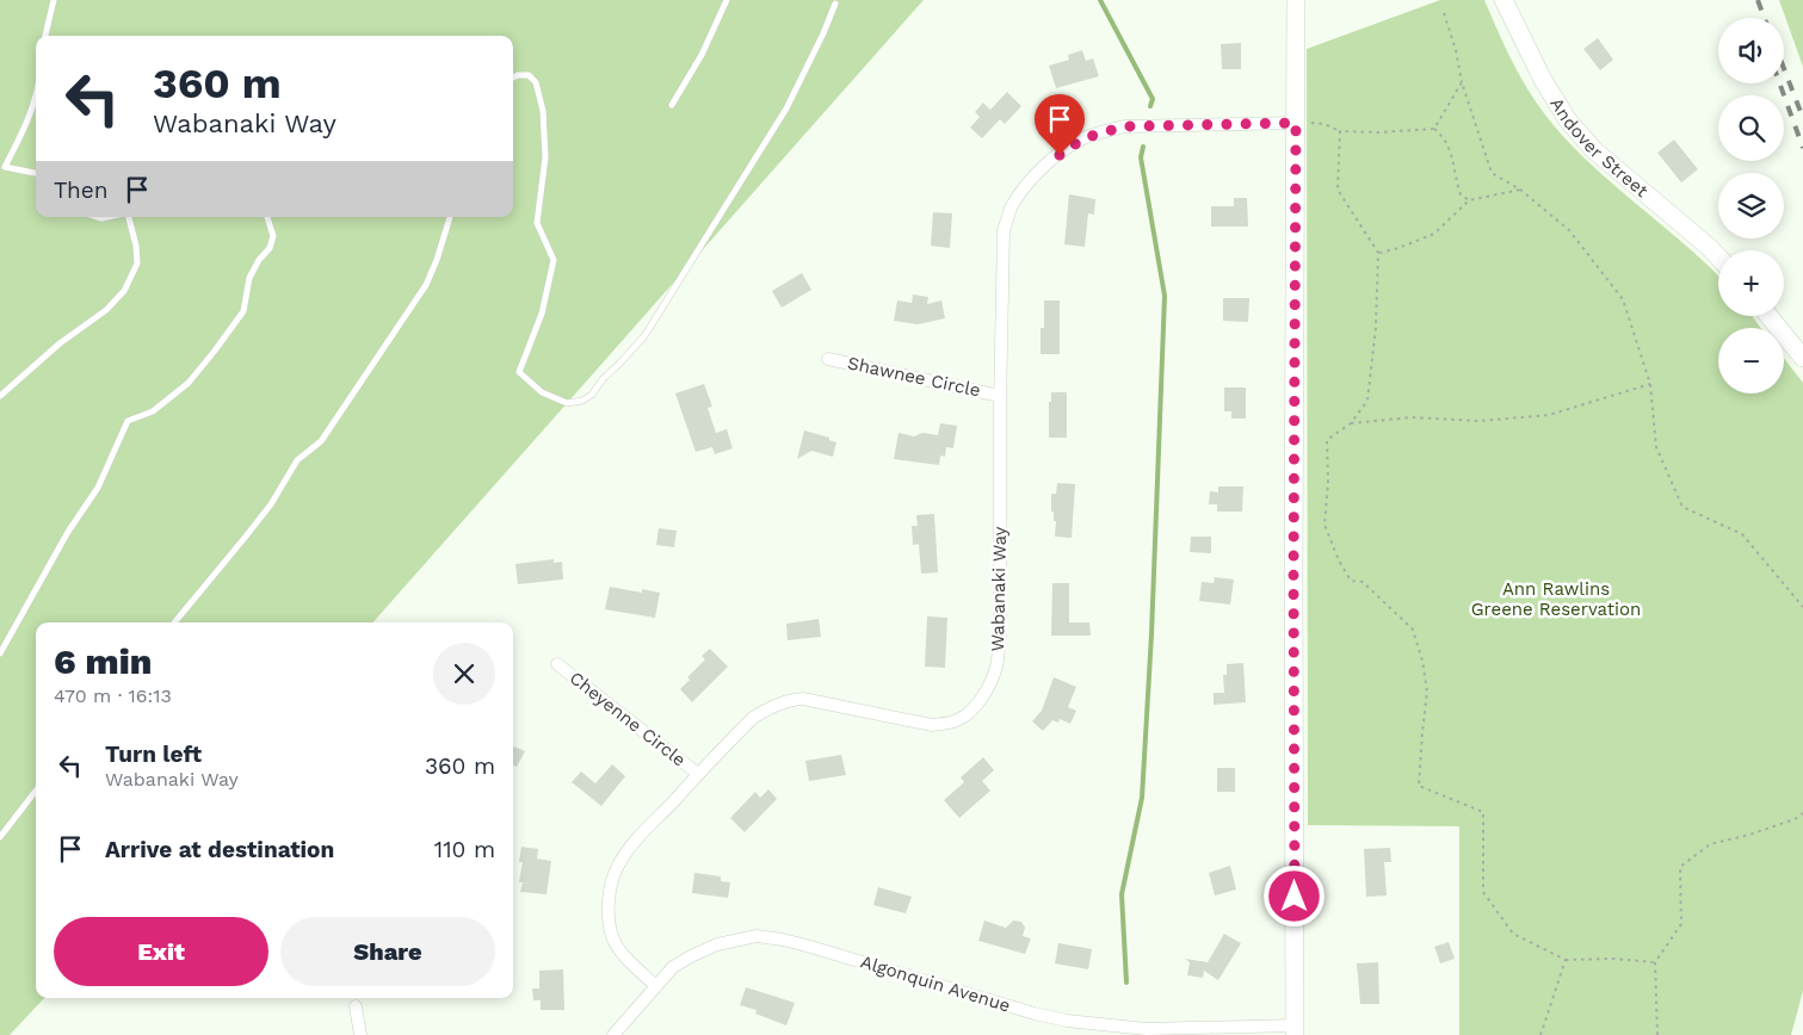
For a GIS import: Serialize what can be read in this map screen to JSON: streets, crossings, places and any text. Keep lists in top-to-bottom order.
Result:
{
  "streets": {
    "main road": ["Andover Street"],
    "street": [
      "Shawnee Circle",
      "Wabanaki Way",
      "Cheyenne Circle",
      "Algonquin Avenue"
    ]
  },
  "crossings": [
    ["Shawnee Circle", "Wabanaki Way"],
    ["Wabanaki Way", "Cheyenne Circle"],
    ["Wabanaki Way", "Algonquin Avenue"]
  ],
  "parks": ["Ann Rawlins Greene Reservation"],
  "page": {
    "map_buttons": ["+", "−"],
    "turn": ["360 m", "Wabanaki Way"],
    "then": "Then",
    "heading": ["6 min", "470 m · 16:13"],
    "list": [
      {
        "name": "Turn left",
        "note": "Wabanaki Way",
        "value": "360 m"
      },
      {
        "name": "Arrive at destination",
        "value": "110 m"
      }
    ],
    "buttons": ["Exit", "Share"]
  }
}
